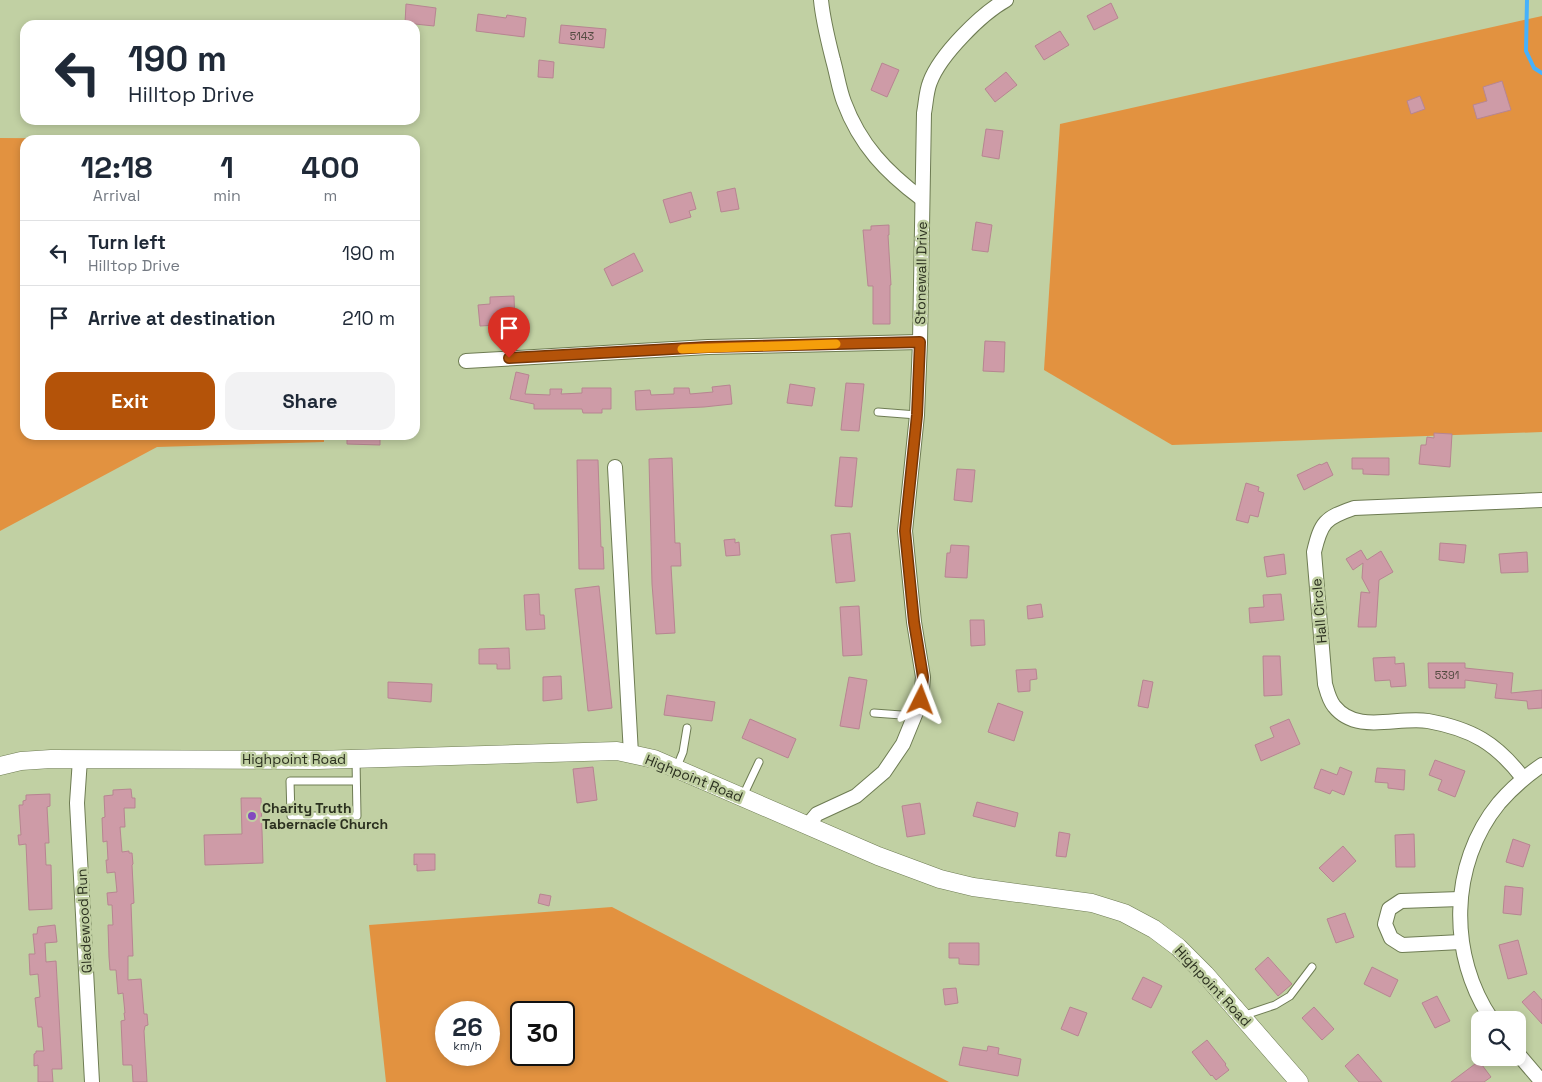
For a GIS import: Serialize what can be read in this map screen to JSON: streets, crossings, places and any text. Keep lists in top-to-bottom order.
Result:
{
  "streets": {
    "street": [
      "Stonewall Drive",
      "Hall Circle",
      "Highpoint Road",
      "Gladewood Run"
    ]
  },
  "crossings": [
    ["Stonewall Drive", "Highpoint Road"],
    ["Highpoint Road", "Gladewood Run"]
  ],
  "places": ["Charity Truth Tabernacle Church"],
  "house_numbers": ["5143", "5391"],
  "page": {
    "turn": ["190 m", "Hilltop Drive"],
    "eta": [
      "12:18",
      "Arrival",
      "1",
      "min",
      "400",
      "m"
    ],
    "list": [
      {
        "name": "Turn left",
        "note": "Hilltop Drive",
        "value": "190 m"
      },
      {
        "name": "Arrive at destination",
        "value": "210 m"
      }
    ],
    "buttons": ["Exit", "Share"],
    "speed": "26 km/h",
    "limit": "30"
  }
}
